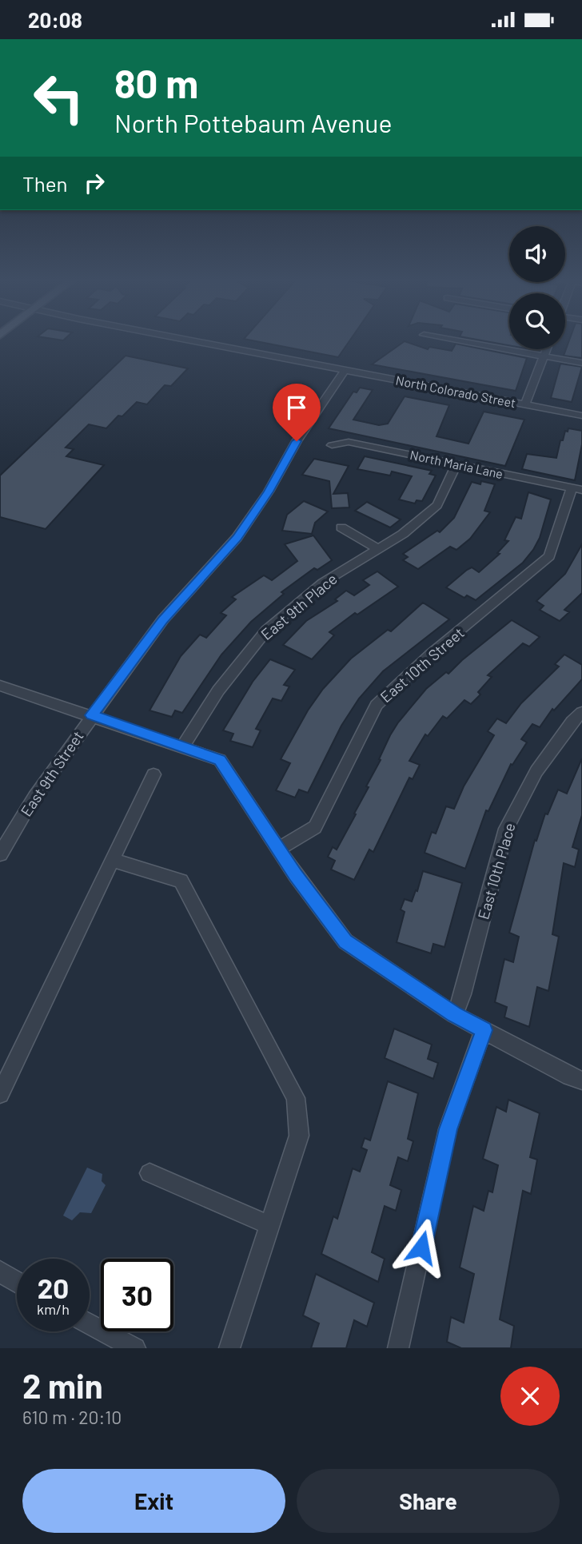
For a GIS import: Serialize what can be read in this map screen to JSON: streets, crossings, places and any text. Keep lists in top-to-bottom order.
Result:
{
  "streets": {
    "street": [
      "North Colorado Street",
      "North Maria Lane",
      "East 9th Place",
      "East 10th Street",
      "East 9th Street",
      "East 10th Place"
    ]
  },
  "crossings": [
    ["North Colorado Street", "East 9th Street"],
    ["North Maria Lane", "East 9th Place"],
    ["North Maria Lane", "East 10th Street"]
  ],
  "page": {
    "status": "20:08",
    "turn": ["80 m", "North Pottebaum Avenue"],
    "then": "Then",
    "speed": "20 km/h",
    "limit": "30",
    "heading": ["2 min", "610 m · 20:10"],
    "buttons": ["Exit", "Share"]
  }
}
